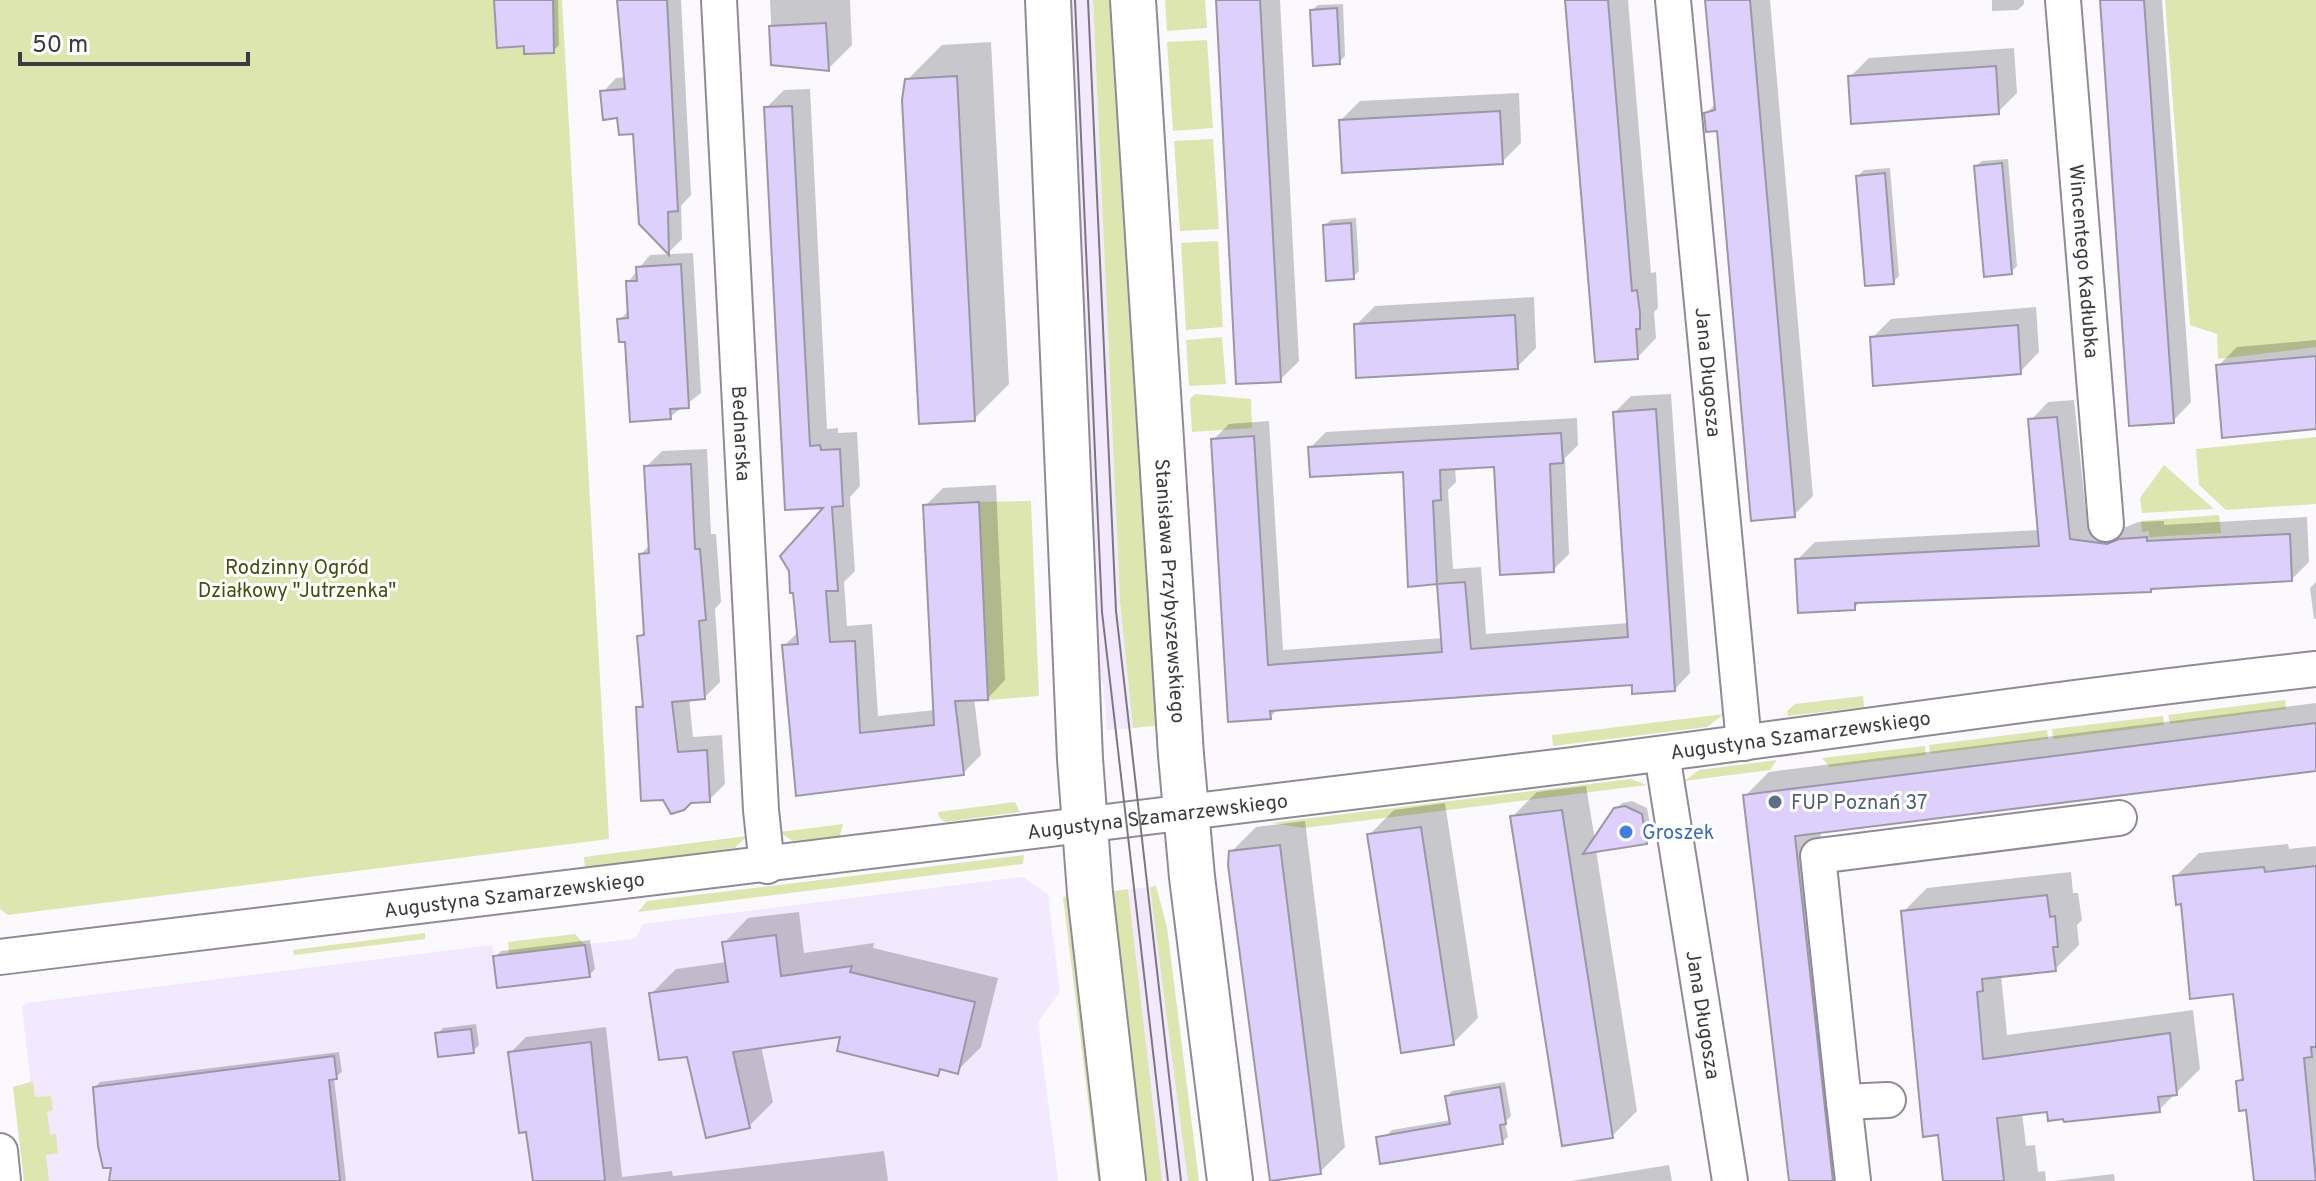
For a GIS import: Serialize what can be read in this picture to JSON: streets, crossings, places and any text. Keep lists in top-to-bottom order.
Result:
{
  "streets": {
    "main road": ["Stanisława Przybyszewskiego"],
    "street": [
      "Wincentego Kadłubka",
      "Jana Długosza",
      "Bednarska",
      "Augustyna Szamarzewskiego"
    ]
  },
  "crossings": [
    ["Jana Długosza", "Augustyna Szamarzewskiego"],
    ["Bednarska", "Augustyna Szamarzewskiego"],
    ["Stanisława Przybyszewskiego", "Augustyna Szamarzewskiego"]
  ],
  "parks": ["Rodzinny Ogród Działkowy \"Jutrzenka\""],
  "places": ["FUP Poznań 37", "Groszek"],
  "scale_bar": "50 m"
}
